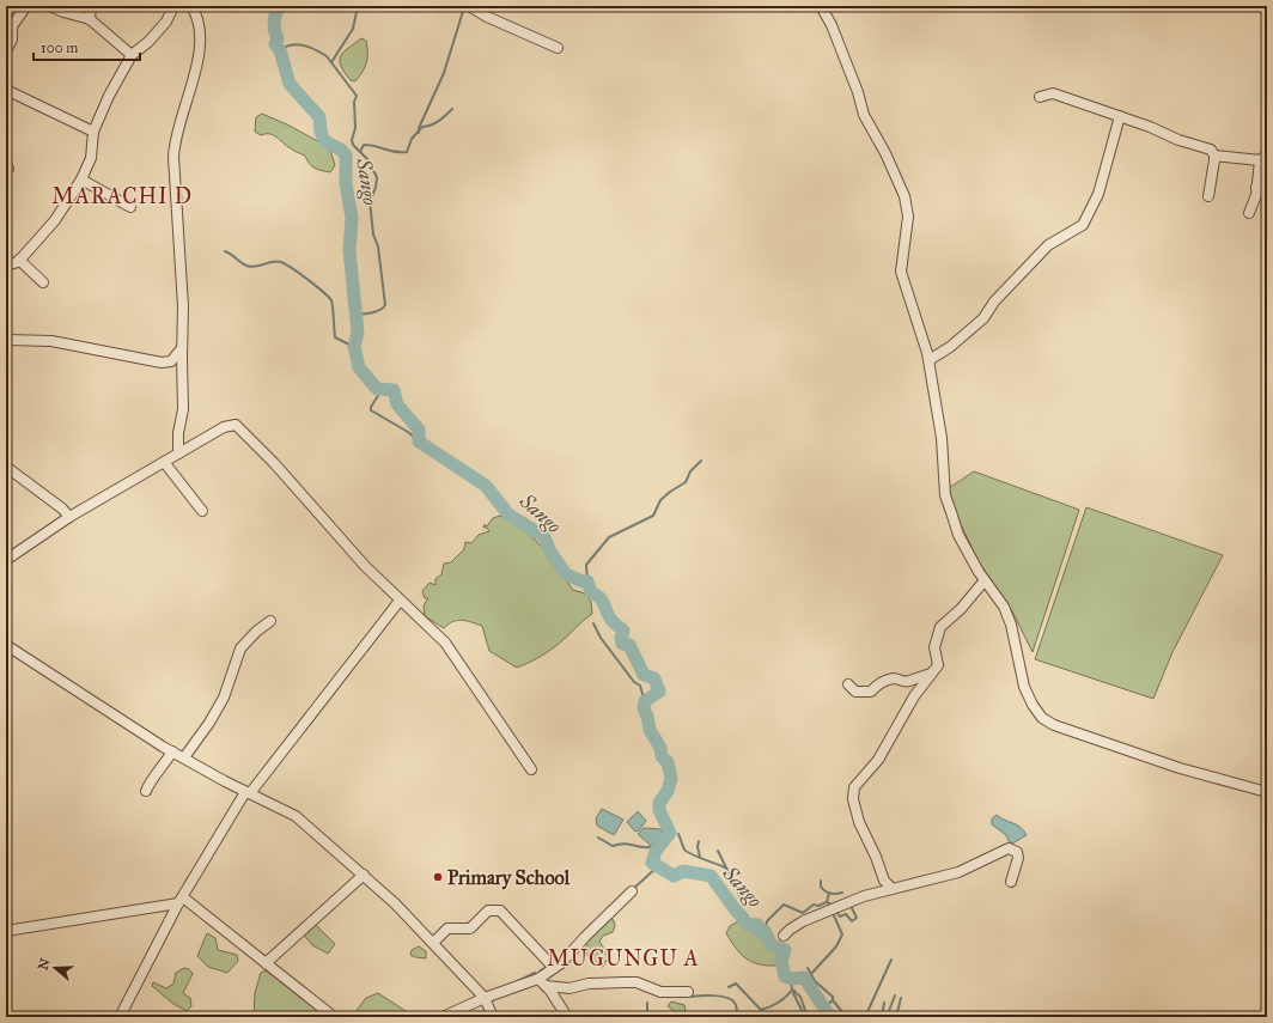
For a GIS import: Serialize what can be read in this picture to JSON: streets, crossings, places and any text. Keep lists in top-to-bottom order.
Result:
{
  "districts": ["MARACHI D", "MUGUNGU A"],
  "water": ["Sango"],
  "places": ["Primary School"],
  "scale_bar": "100 m",
  "north": "left"
}
